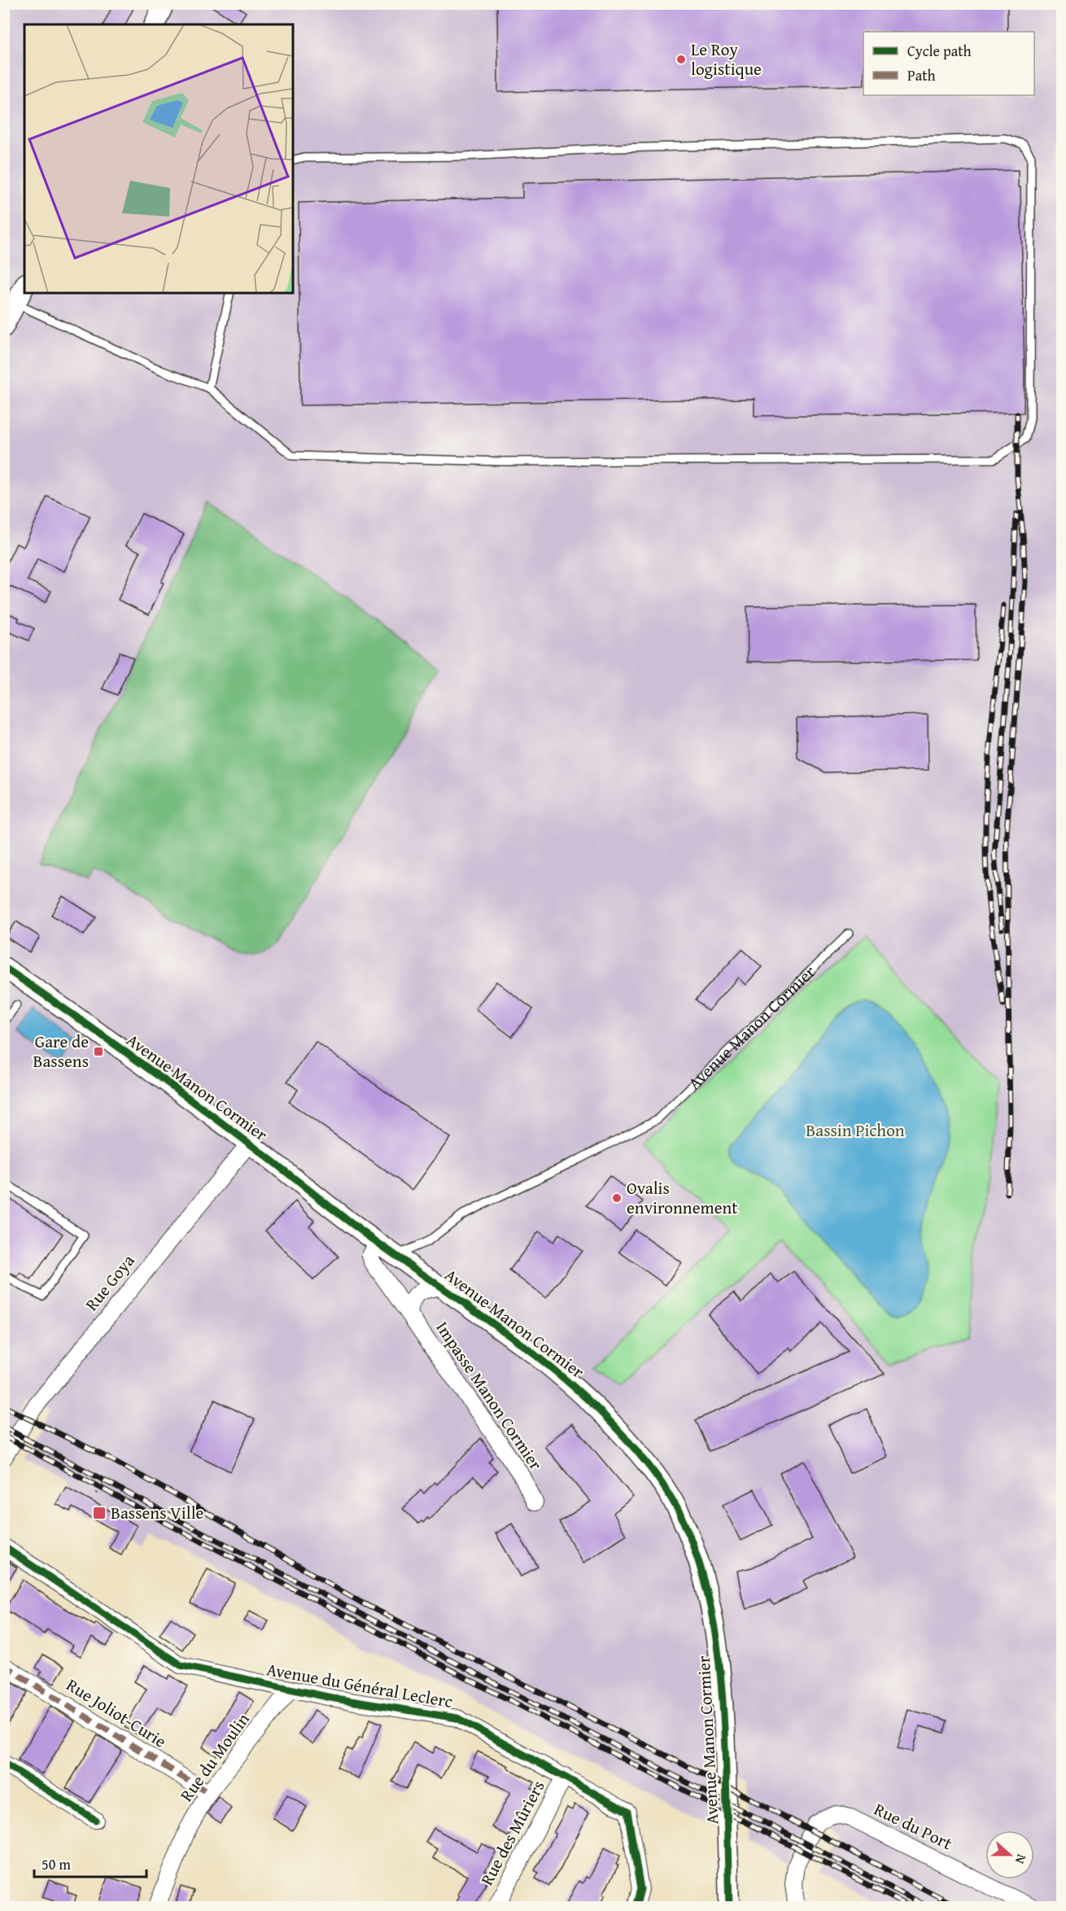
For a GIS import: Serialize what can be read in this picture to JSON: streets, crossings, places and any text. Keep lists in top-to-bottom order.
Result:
{
  "streets": {
    "street": [
      "Avenue Manon Cormier",
      "Rue Goya",
      "Impasse Manon Cormier",
      "Avenue du Général Leclerc",
      "Rue Joliot-Curie",
      "Rue du Moulin",
      "Rue du Port",
      "Rue des Mûriers"
    ]
  },
  "crossings": [
    ["Avenue Manon Cormier", "Rue Goya"],
    ["Avenue Manon Cormier", "Impasse Manon Cormier"],
    ["Avenue du Général Leclerc", "Rue du Moulin"],
    ["Avenue du Général Leclerc", "Rue des Mûriers"],
    ["Rue Joliot-Curie", "Rue du Moulin"]
  ],
  "parks": ["Bassin Pichon"],
  "places": {
    "other": ["Le Roy logistique", "Ovalis environnement"],
    "transit": ["Gare de Bassens", "Bassens Ville"]
  },
  "legend": ["Cycle path", "Path"],
  "scale_bar": "50 m",
  "north": "right"
}
